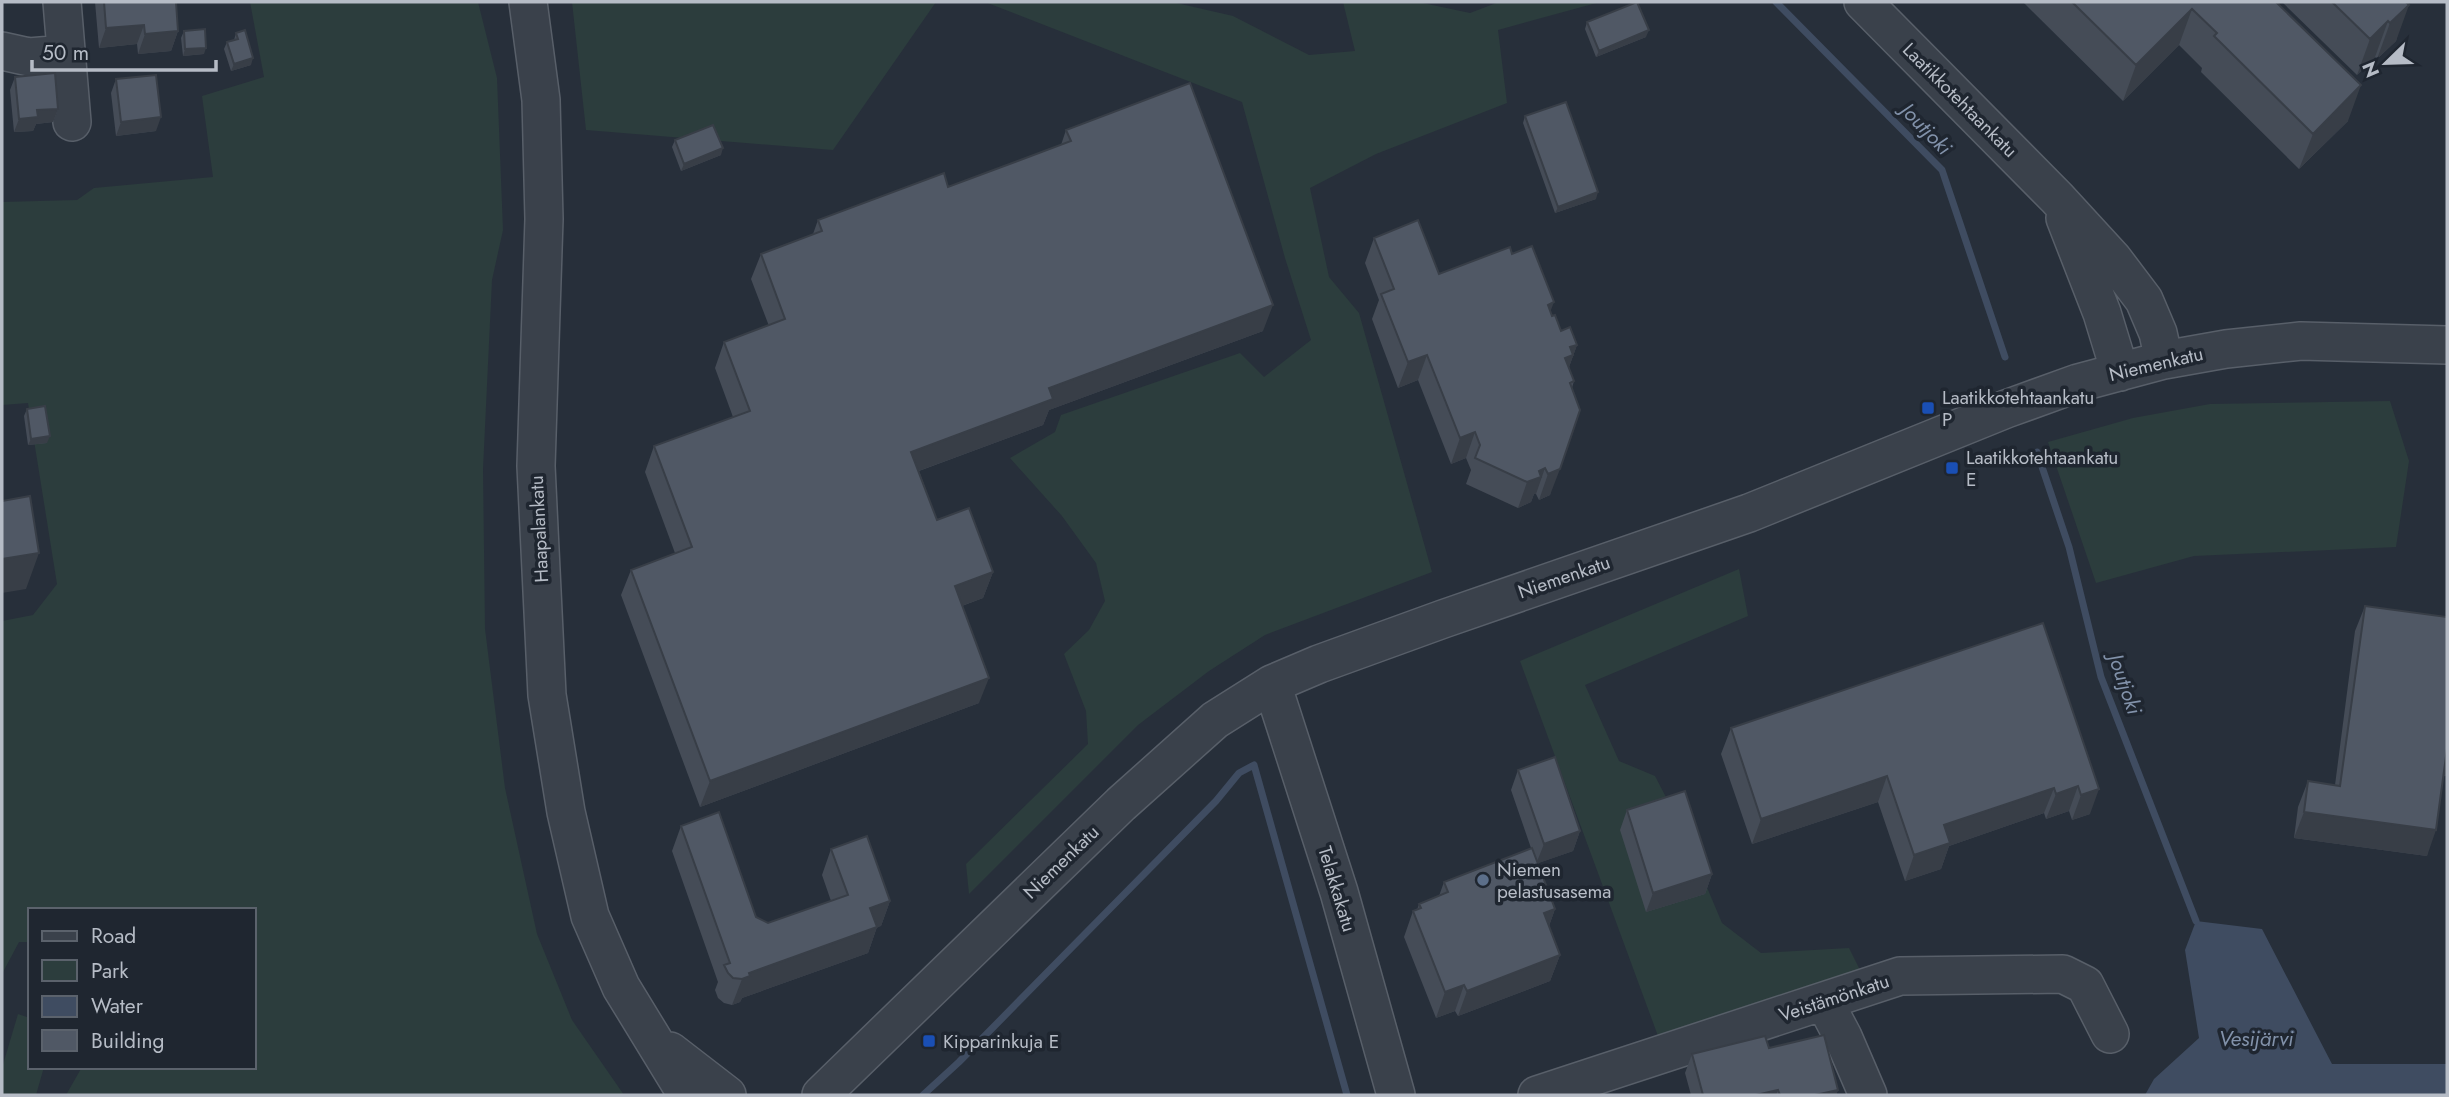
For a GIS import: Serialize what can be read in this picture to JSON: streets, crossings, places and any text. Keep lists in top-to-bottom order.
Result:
{
  "streets": {
    "street": [
      "Laatikkotehtaankatu",
      "Niemenkatu",
      "Haapalankatu",
      "Telakkakatu",
      "Veistämönkatu"
    ]
  },
  "crossings": [
    ["Laatikkotehtaankatu", "Niemenkatu"],
    ["Niemenkatu", "Telakkakatu"]
  ],
  "water": ["Joutjoki", "Vesijärvi"],
  "places": {
    "transit": ["Laatikkotehtaankatu P", "Laatikkotehtaankatu E", "Kipparinkuja E"],
    "other": ["Niemen pelastusasema"]
  },
  "legend": [
    "Road",
    "Park",
    "Water",
    "Building"
  ],
  "scale_bar": "50 m",
  "north": "bottom left"
}
